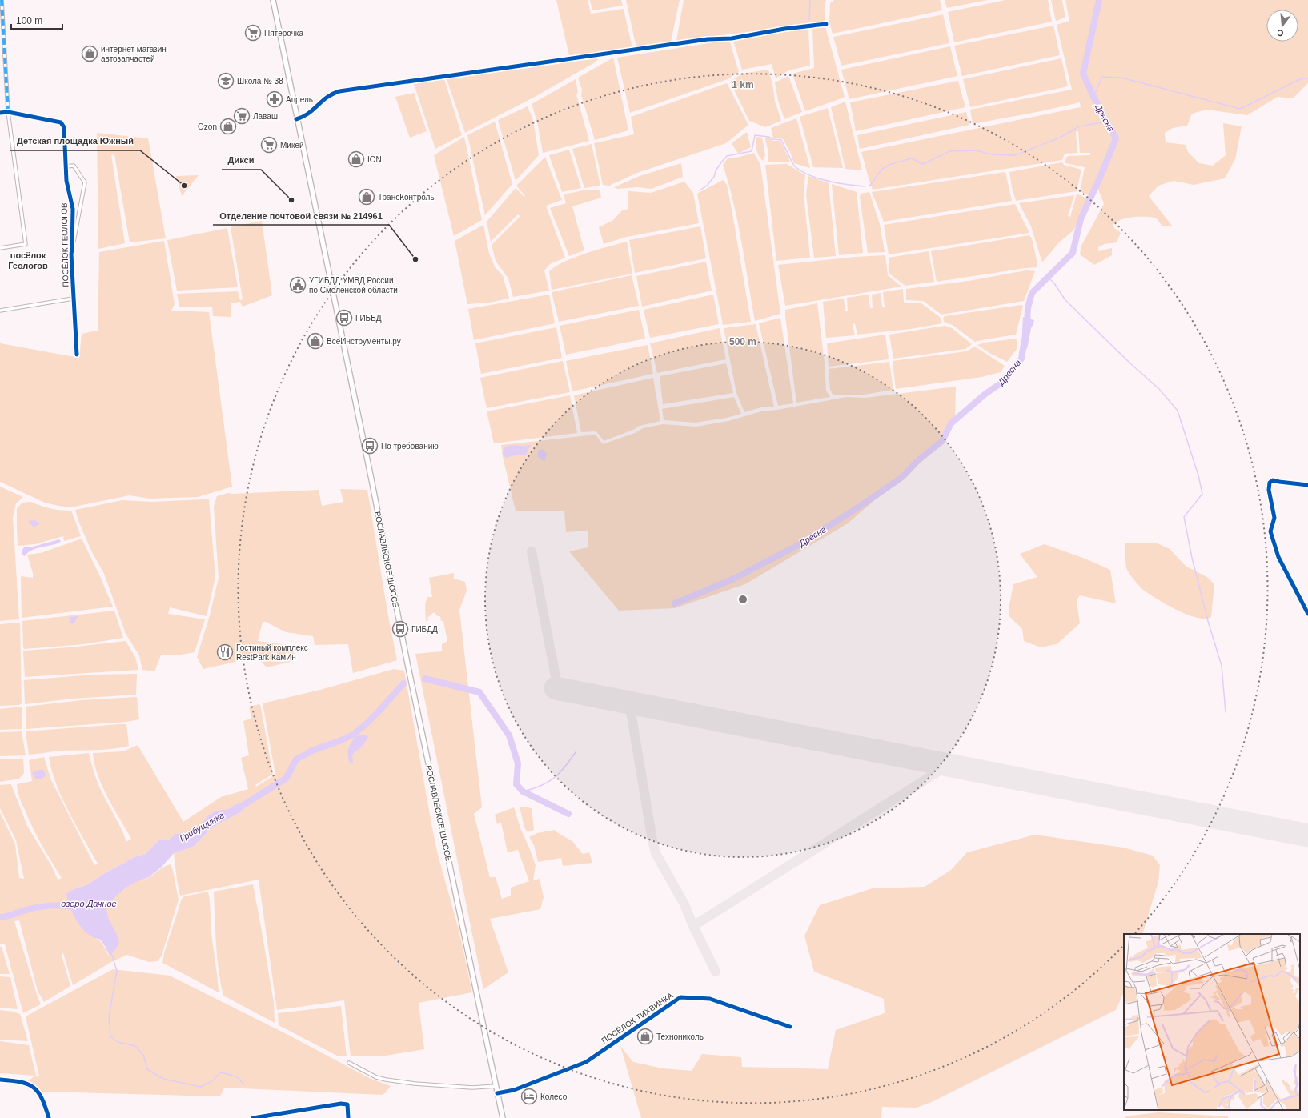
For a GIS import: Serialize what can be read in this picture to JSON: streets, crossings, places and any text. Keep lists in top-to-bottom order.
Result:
{
  "streets": {
    "main road": ["РОСЛАВЛЬСКОЕ ШОССЕ"],
    "street": ["ПОСЁЛОК ГЕОЛОГОВ", "ПОСЁЛОК ТИХВИНКА"]
  },
  "crossings": [
    ["РОСЛАВЛЬСКОЕ ШОССЕ", "ПОСЁЛОК ТИХВИНКА"]
  ],
  "districts": ["посёлок Геологов"],
  "water": ["Дресна", "Грибущинка", "озеро Дачное"],
  "places": {
    "supermarket": ["Пятёрочка", "Лаваш", "Микей"],
    "shop": [
      "интернет магазин автозапчастей",
      "Ozon",
      "ION",
      "ТрансКонтроль",
      "ВсеИнструменты.ру",
      "Технониколь"
    ],
    "school or university": ["Школа № 38"],
    "pharmacy": ["Апрель"],
    "other": ["Детская площадка Южный", "Дикси", "Отделение почтовой связи № 214961"],
    "public building": ["УГИБДД УМВД России по Смоленской области"],
    "bus stop": ["ГИББД", "По требованию", "ГИБДД"],
    "restaurant": ["Гостиный комплекс RestPark КамИн"],
    "hotel": ["Колесо"]
  },
  "scale_bar": "100 m",
  "north": "bottom",
  "rings": ["1 km", "500 m"]
}
